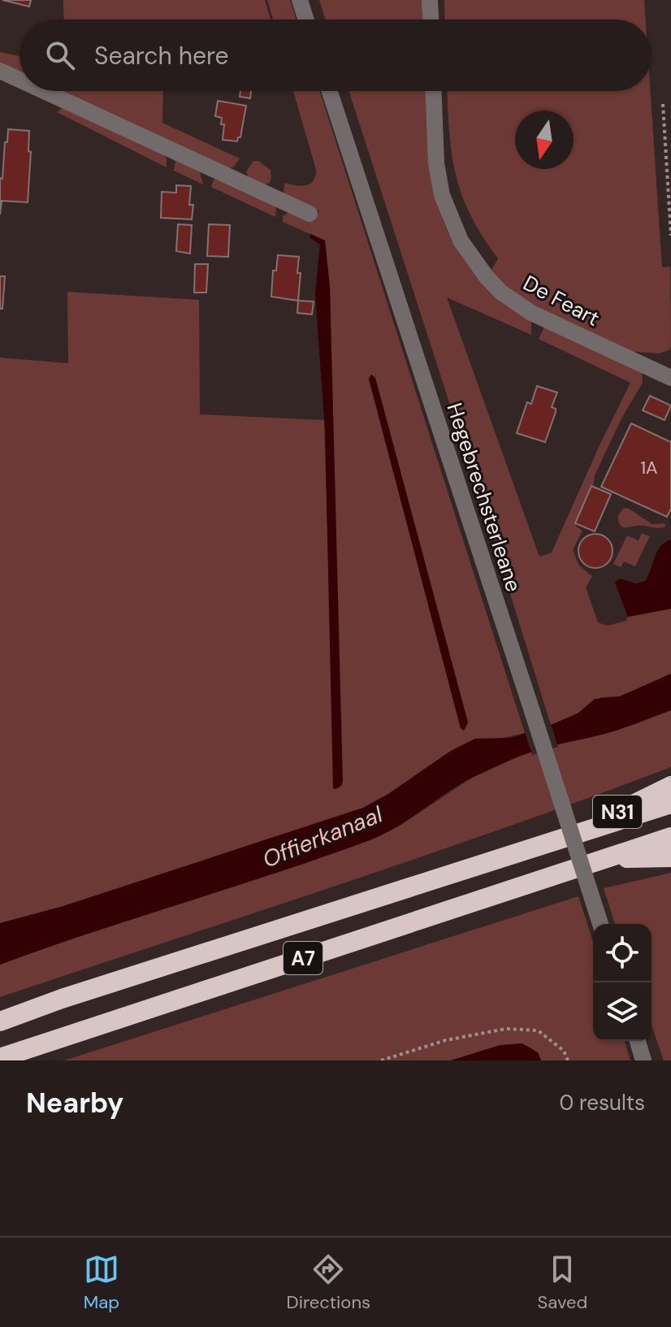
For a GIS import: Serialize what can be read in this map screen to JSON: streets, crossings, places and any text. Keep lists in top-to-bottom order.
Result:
{
  "streets": {
    "highway": ["N31", "A7"],
    "street": ["De Feart", "Hegebrechsterleane"]
  },
  "crossings": [
    ["N31", "A7"]
  ],
  "water": ["Offierkanaal"],
  "house_numbers": ["1A"],
  "north": "bottom",
  "page": {
    "search": "Search here",
    "heading": ["Nearby", "0 results"],
    "nav": ["Map", "Directions", "Saved"]
  }
}
